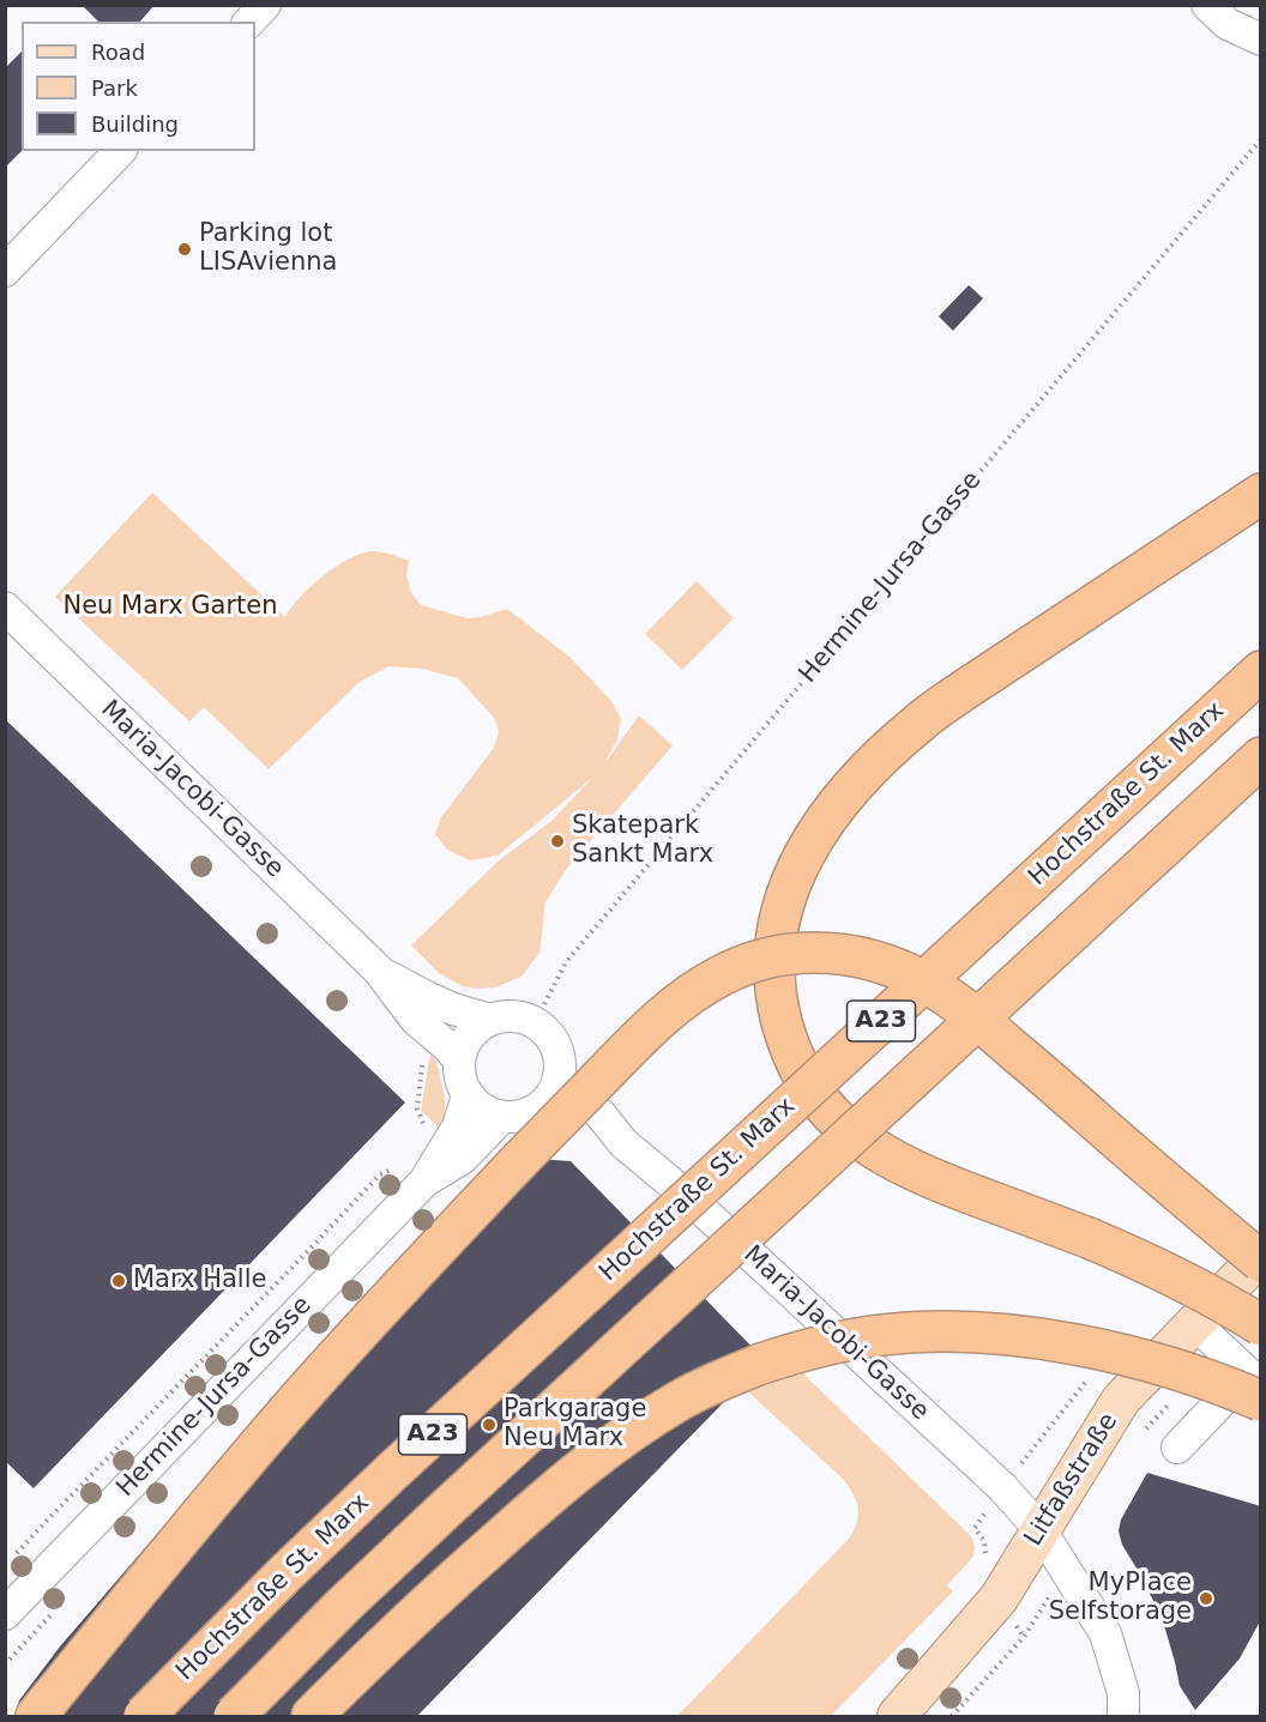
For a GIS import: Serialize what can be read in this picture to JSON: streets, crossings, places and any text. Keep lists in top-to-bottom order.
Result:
{
  "streets": {
    "highway": ["Hochstraße St. Marx", "A23"],
    "main road": ["Litfaßstraße"],
    "street": ["Hermine-Jursa-Gasse", "Maria-Jacobi-Gasse"]
  },
  "crossings": [
    ["Hermine-Jursa-Gasse", "Maria-Jacobi-Gasse"],
    ["Maria-Jacobi-Gasse", "Litfaßstraße"]
  ],
  "parks": ["Neu Marx Garten"],
  "places": [
    "Parking lot LISAvienna",
    "Skatepark Sankt Marx",
    "Marx Halle",
    "Parkgarage Neu Marx",
    "MyPlace Selfstorage"
  ],
  "legend": ["Road", "Park", "Building"]
}
